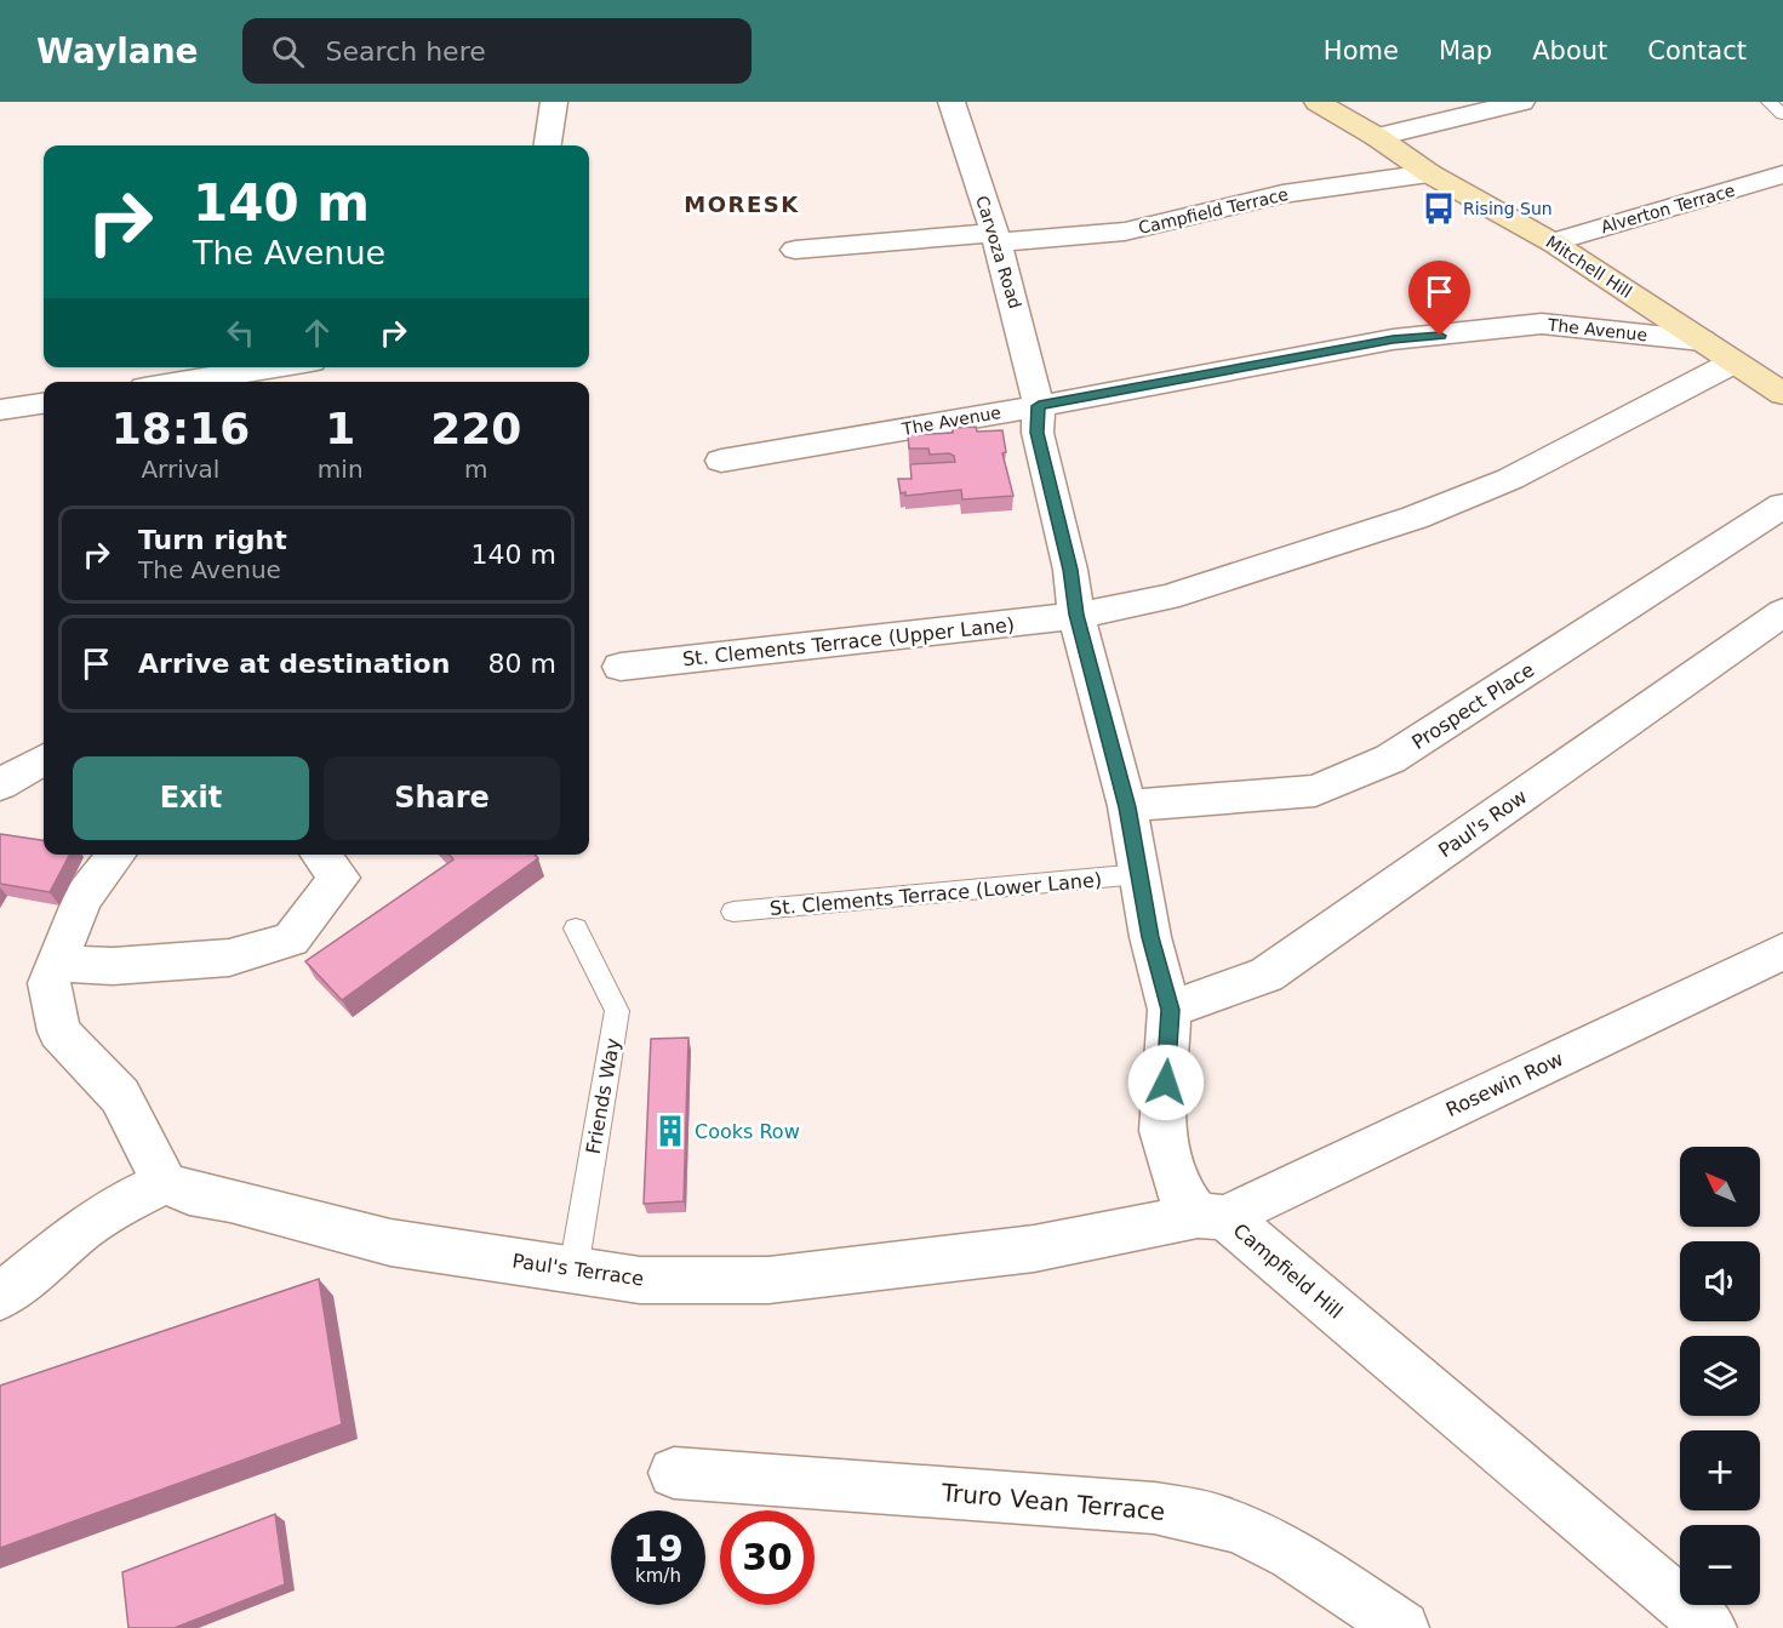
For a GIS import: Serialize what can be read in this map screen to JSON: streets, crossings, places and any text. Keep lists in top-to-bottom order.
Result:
{
  "streets": {
    "street": [
      "Alverton Terrace",
      "Campfield Terrace",
      "Carvoza Road",
      "Mitchell Hill",
      "The Avenue",
      "St. Clements Terrace (Upper Lane)",
      "Prospect Place",
      "Paul's Row",
      "Rosewin Row",
      "Paul's Terrace",
      "Campfield Hill",
      "Truro Vean Terrace"
    ],
    "lane": ["St. Clements Terrace (Lower Lane)", "Friends Way"]
  },
  "crossings": [
    ["Alverton Terrace", "Mitchell Hill"],
    ["Campfield Terrace", "Carvoza Road"],
    ["Campfield Terrace", "Mitchell Hill"],
    ["Carvoza Road", "The Avenue"],
    ["Carvoza Road", "Campfield Hill"],
    ["Mitchell Hill", "The Avenue"],
    ["Mitchell Hill", "St. Clements Terrace (Upper Lane)"],
    ["The Avenue", "Campfield Hill"],
    ["St. Clements Terrace (Upper Lane)", "Campfield Hill"],
    ["Prospect Place", "Campfield Hill"],
    ["Paul's Row", "Campfield Hill"],
    ["St. Clements Terrace (Lower Lane)", "Campfield Hill"],
    ["Rosewin Row", "Paul's Terrace"],
    ["Rosewin Row", "Campfield Hill"],
    ["Friends Way", "Paul's Terrace"],
    ["Paul's Terrace", "Campfield Hill"]
  ],
  "districts": ["MORESK"],
  "places": {
    "bus stop": ["Rising Sun"],
    "building": ["Cooks Row"]
  },
  "north": "top left",
  "page": {
    "header": "Waylane",
    "search": "Search here",
    "nav": [
      "Home",
      "Map",
      "About",
      "Contact"
    ],
    "turn": ["140 m", "The Avenue"],
    "eta": [
      "18:16",
      "Arrival",
      "1",
      "min",
      "220",
      "m"
    ],
    "list": [
      {
        "name": "Turn right",
        "note": "The Avenue",
        "value": "140 m"
      },
      {
        "name": "Arrive at destination",
        "value": "80 m"
      }
    ],
    "buttons": ["Exit", "Share"],
    "map_buttons": ["+", "−"],
    "speed": "19 km/h",
    "limit": "30"
  }
}
